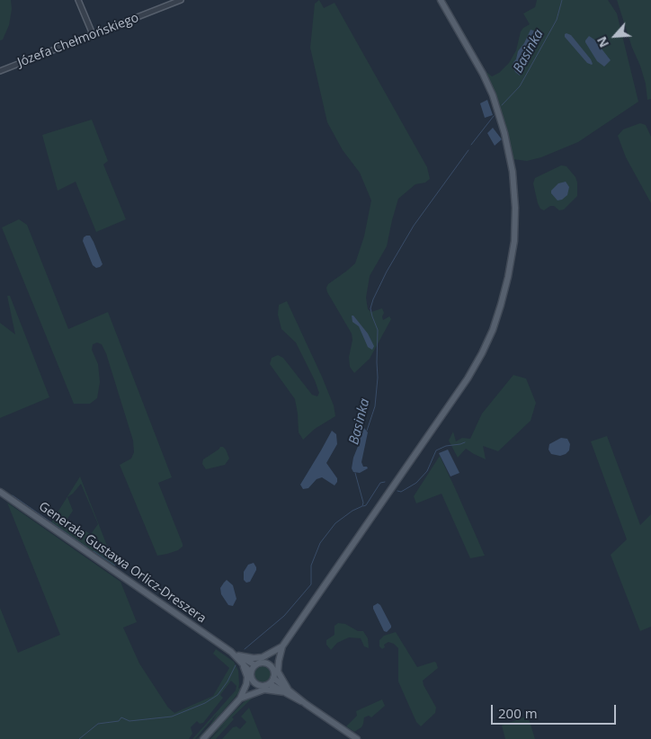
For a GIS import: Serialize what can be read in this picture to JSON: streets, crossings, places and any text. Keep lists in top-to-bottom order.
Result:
{
  "streets": {
    "main road": ["Generała Gustawa Orlicz-Dreszera"],
    "street": ["Józefa Chełmońskiego"]
  },
  "water": ["Basinka"],
  "scale_bar": "200 m",
  "north": "bottom left"
}
